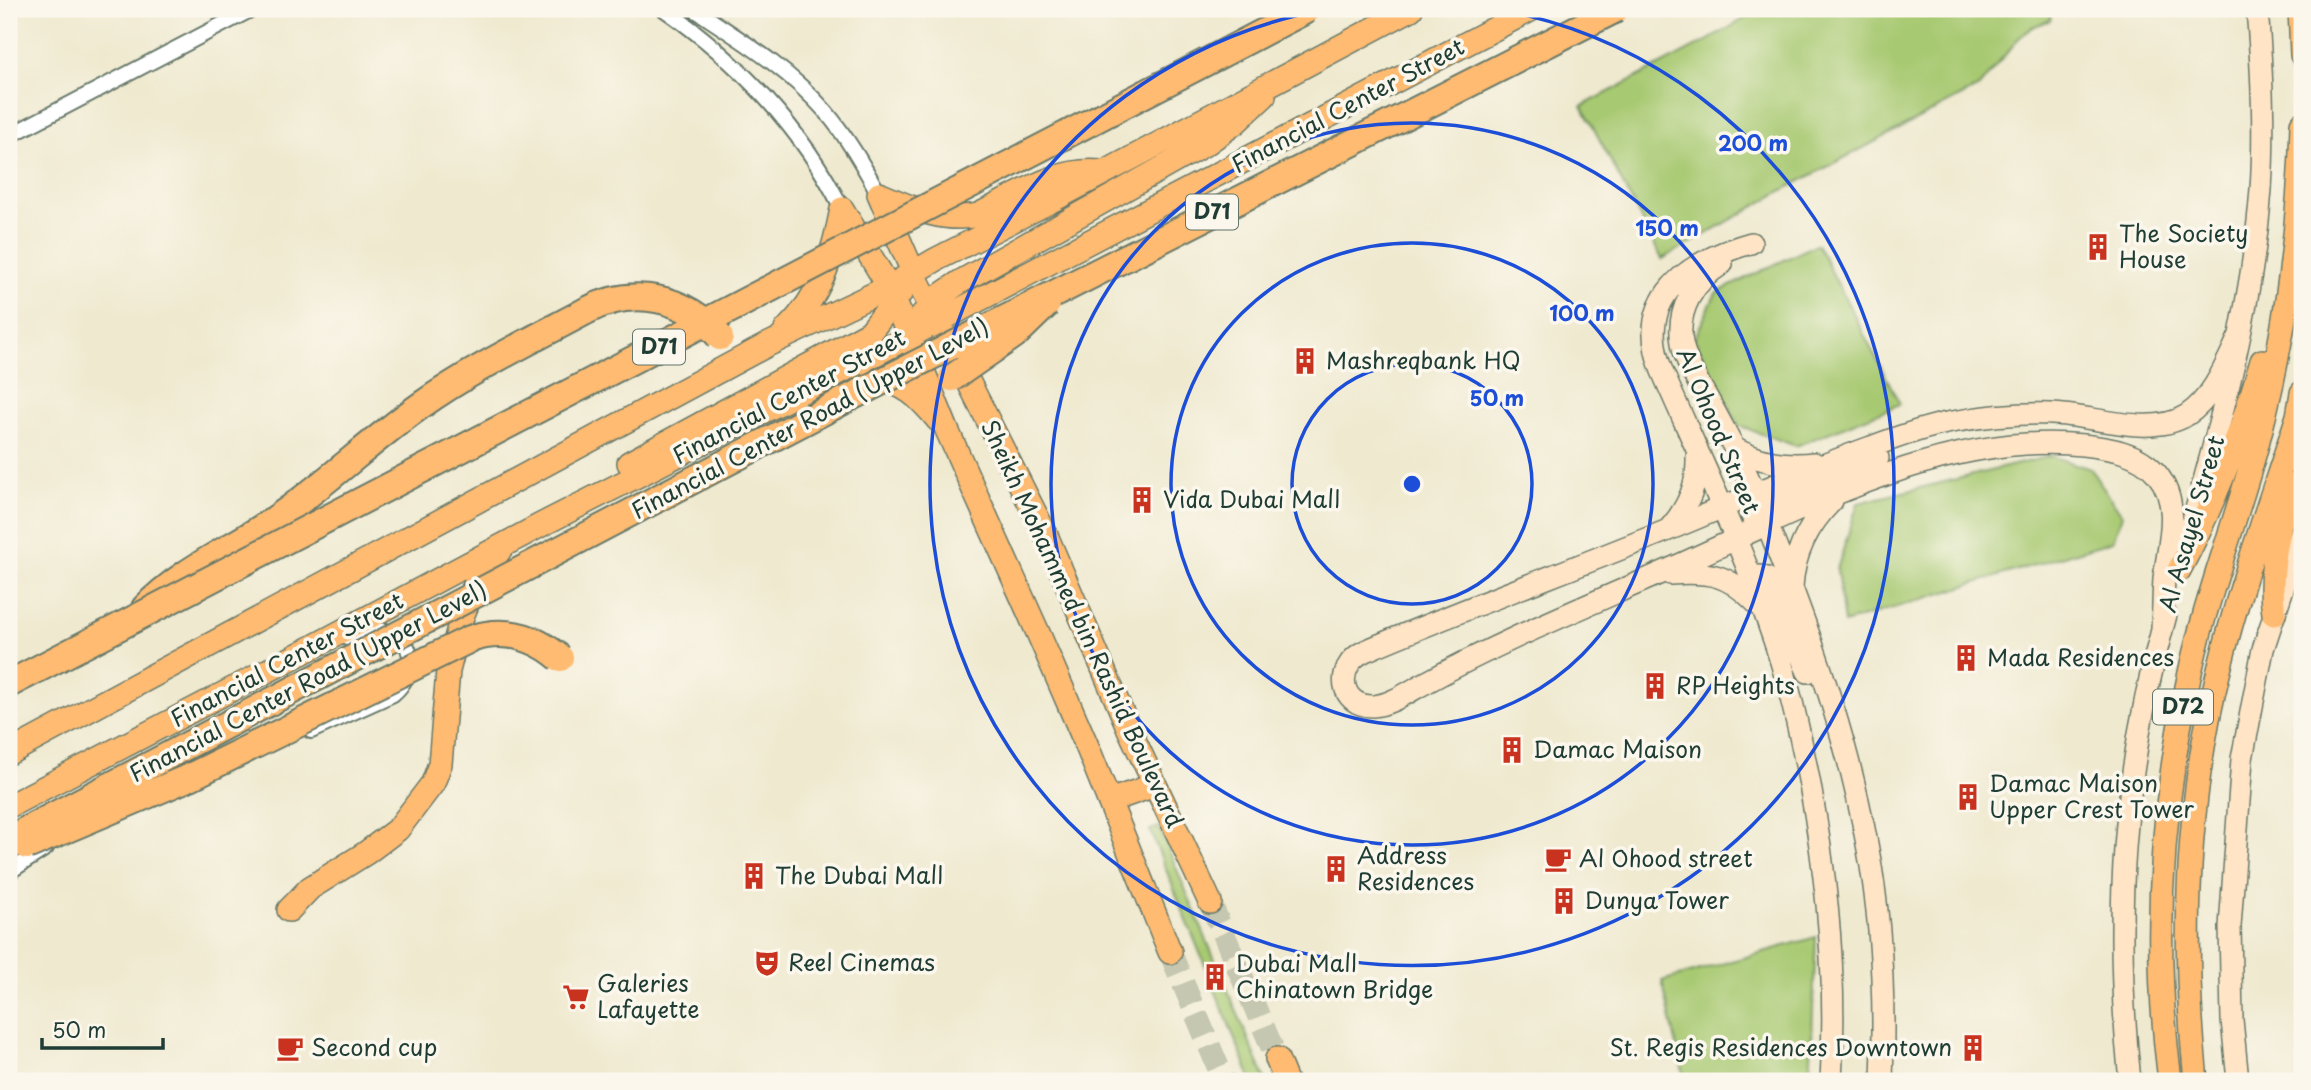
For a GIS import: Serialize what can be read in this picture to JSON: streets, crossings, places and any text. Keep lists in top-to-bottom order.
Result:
{
  "streets": {
    "highway": ["D71", "Financial Center Road (Upper Level)"],
    "main road": [
      "Financial Center Street",
      "Al Asayel Street",
      "Sheikh Mohammed bin Rashid Boulevard",
      "D72"
    ],
    "street": ["Al Ohood Street"]
  },
  "crossings": [
    ["Financial Center Street", "Sheikh Mohammed bin Rashid Boulevard"],
    ["D71", "Sheikh Mohammed bin Rashid Boulevard"]
  ],
  "places": {
    "building": [
      "The Society House",
      "Mashreqbank HQ",
      "Vida Dubai Mall",
      "Mada Residences",
      "RP Heights",
      "Damac Maison",
      "Damac Maison Upper Crest Tower",
      "Address Residences",
      "The Dubai Mall",
      "Dunya Tower",
      "Dubai Mall Chinatown Bridge",
      "St. Regis Residences Downtown"
    ],
    "cafe": ["Al Ohood street", "Second cup"],
    "theatre": ["Reel Cinemas"],
    "supermarket": ["Galeries Lafayette"]
  },
  "scale_bar": "50 m",
  "rings": [
    "200 m",
    "150 m",
    "100 m",
    "50 m"
  ]
}
